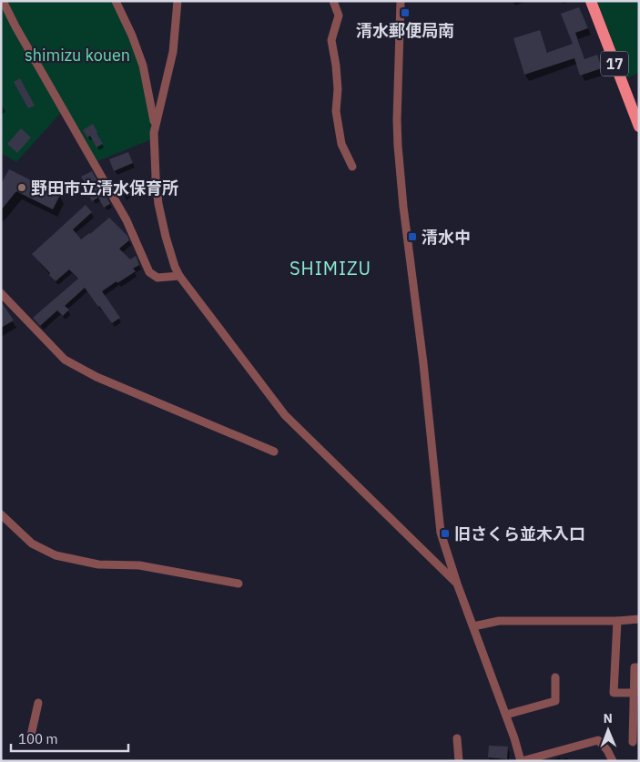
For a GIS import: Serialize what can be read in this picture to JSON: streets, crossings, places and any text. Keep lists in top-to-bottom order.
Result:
{
  "streets": {
    "main road": ["17"]
  },
  "districts": ["SHIMIZU"],
  "parks": ["shimizu kouen"],
  "places": {
    "transit": ["清水郵便局南", "清水中", "旧さくら並木入口"],
    "other": ["野田市立清水保育所"]
  },
  "scale_bar": "100 m",
  "north": "top"
}
